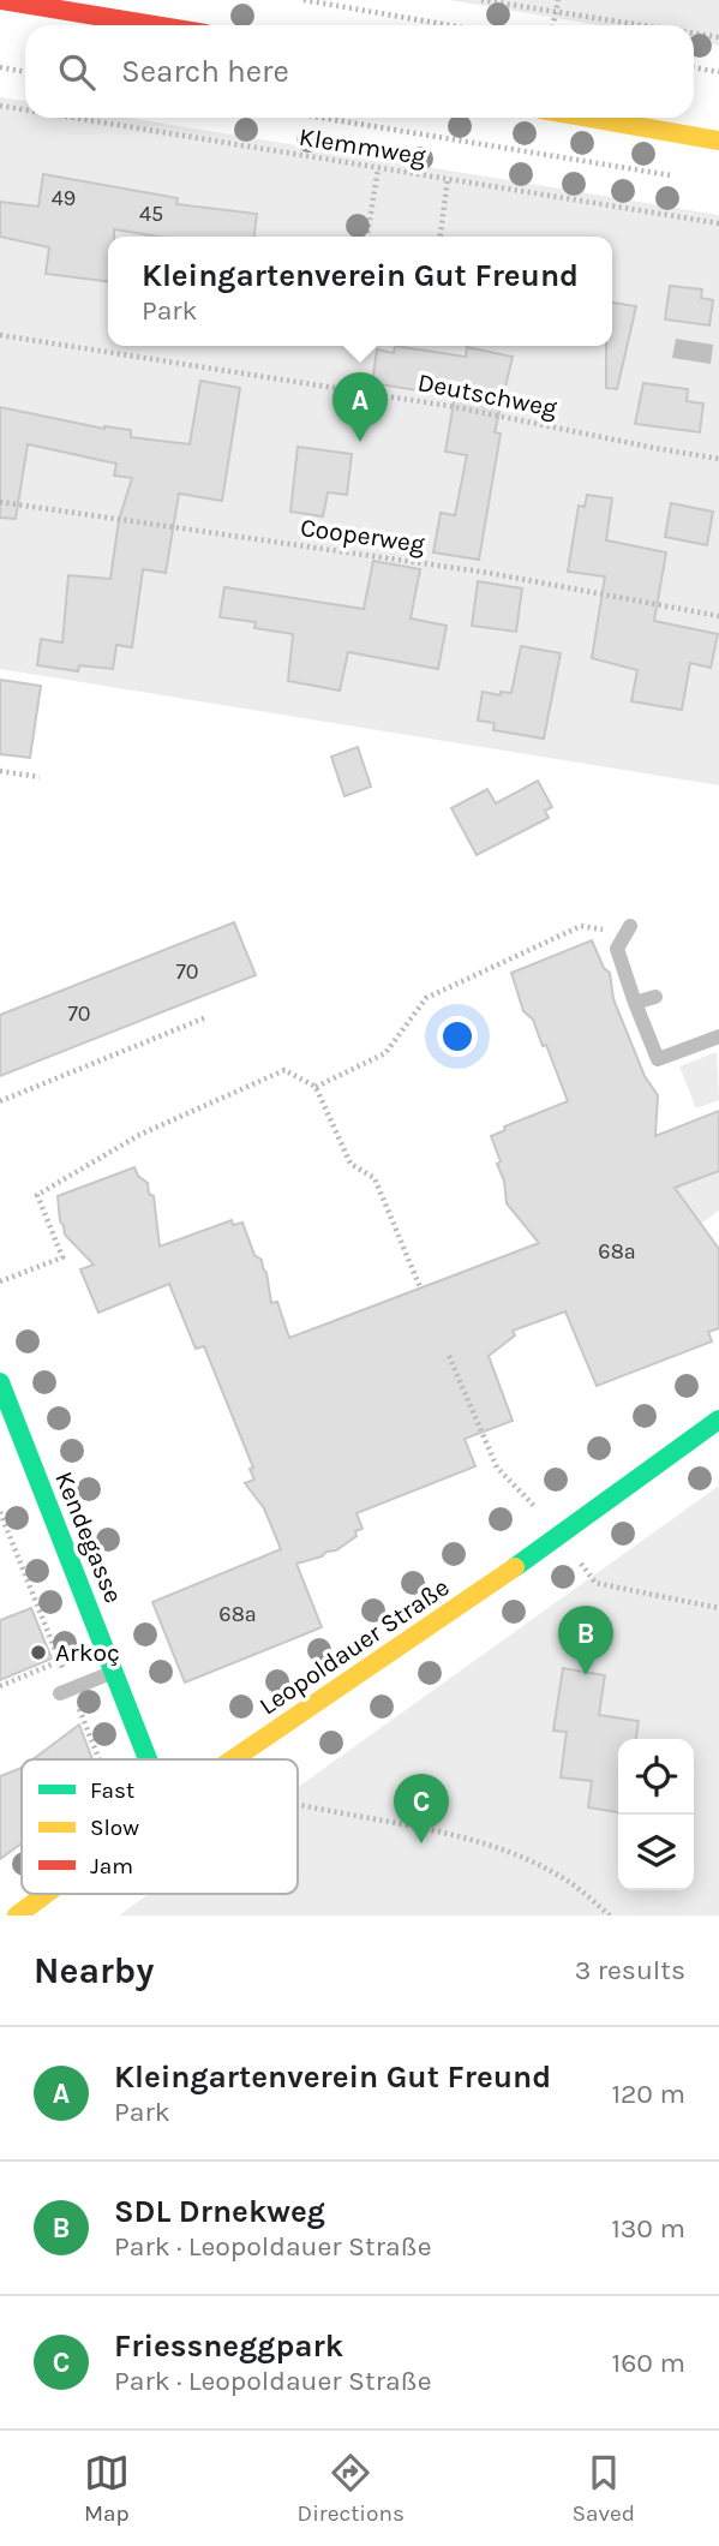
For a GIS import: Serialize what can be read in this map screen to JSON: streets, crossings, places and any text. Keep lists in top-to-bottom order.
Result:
{
  "streets": {
    "main road": ["Kendegasse", "Leopoldauer Straße"],
    "path": ["Klemmweg", "Deutschweg", "Cooperweg"]
  },
  "places": ["Arkoç"],
  "house_numbers": [
    "49",
    "45",
    "70",
    "70",
    "68a",
    "68a"
  ],
  "legend": ["Fast", "Slow", "Jam"],
  "page": {
    "search": "Search here",
    "popup": ["Kleingartenverein Gut Freund", "Park"],
    "pins": ["A", "B", "C"],
    "heading": ["Nearby", "3 results"],
    "list": [
      {
        "mark": "A",
        "name": "Kleingartenverein Gut Freund",
        "note": "Park",
        "value": "120 m"
      },
      {
        "mark": "B",
        "name": "SDL Drnekweg",
        "note": "Park · Leopoldauer Straße",
        "value": "130 m"
      },
      {
        "mark": "C",
        "name": "Friessneggpark",
        "note": "Park · Leopoldauer Straße",
        "value": "160 m"
      }
    ],
    "nav": ["Map", "Directions", "Saved"]
  }
}
